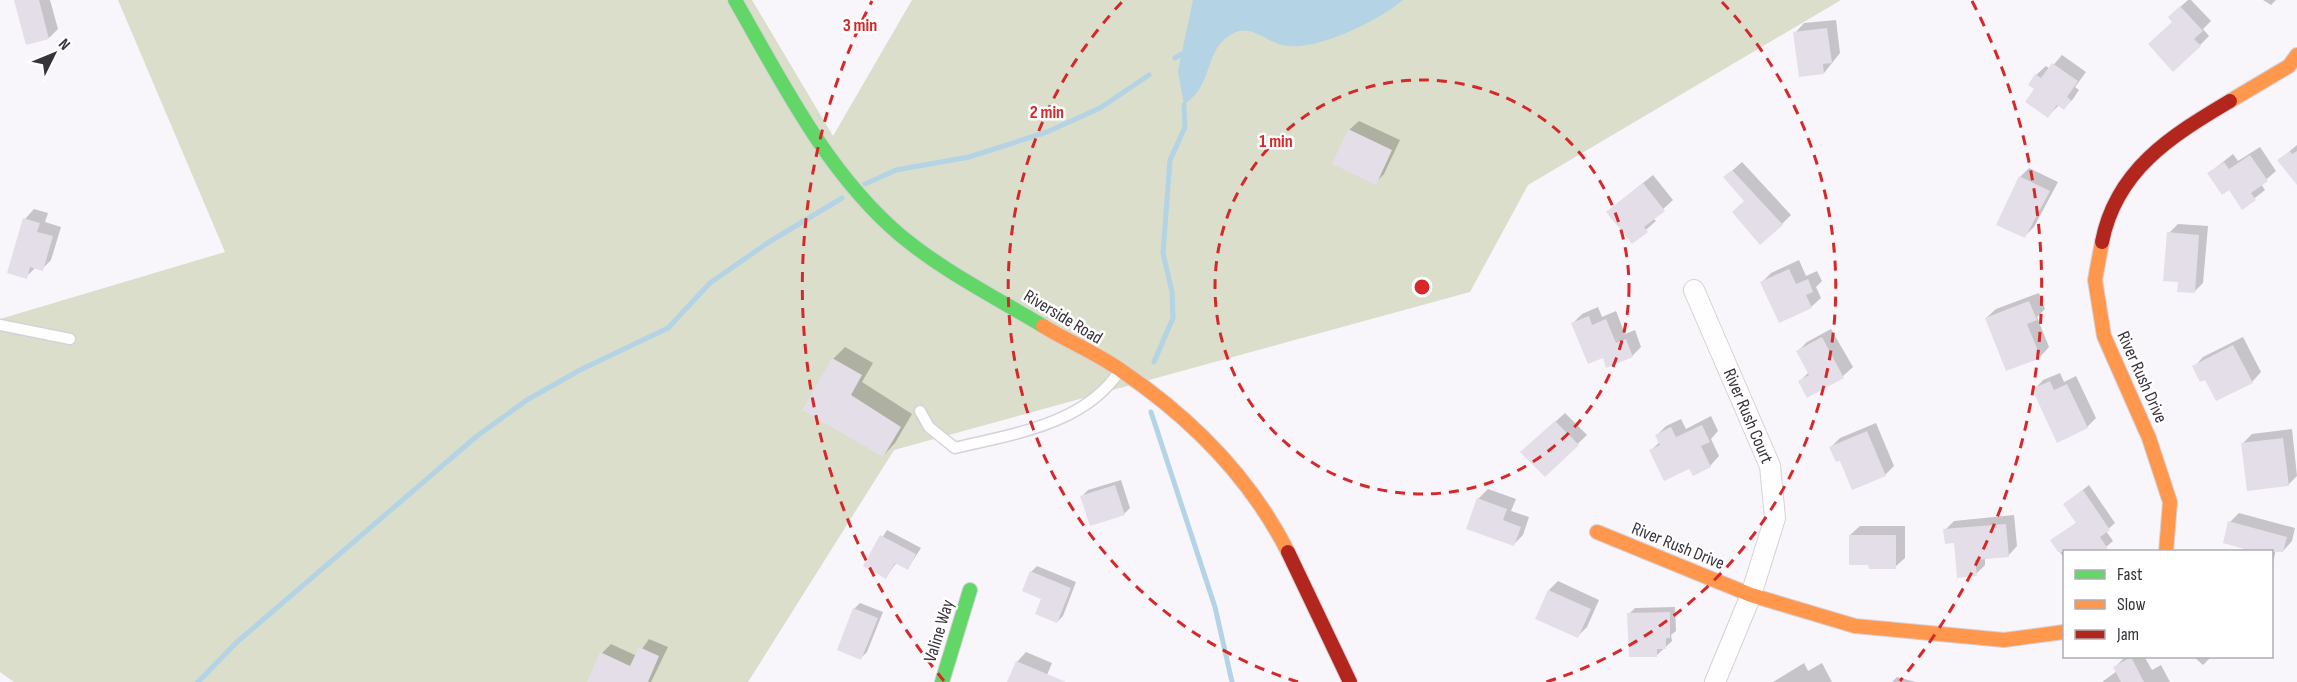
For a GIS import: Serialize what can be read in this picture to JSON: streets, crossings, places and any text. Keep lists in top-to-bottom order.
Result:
{
  "streets": {
    "street": [
      "Riverside Road",
      "River Rush Drive",
      "River Rush Court",
      "Valine Way"
    ]
  },
  "crossings": [
    ["River Rush Drive", "River Rush Court"]
  ],
  "legend": ["Fast", "Slow", "Jam"],
  "north": "top right",
  "rings": ["3 min", "2 min", "1 min"]
}
